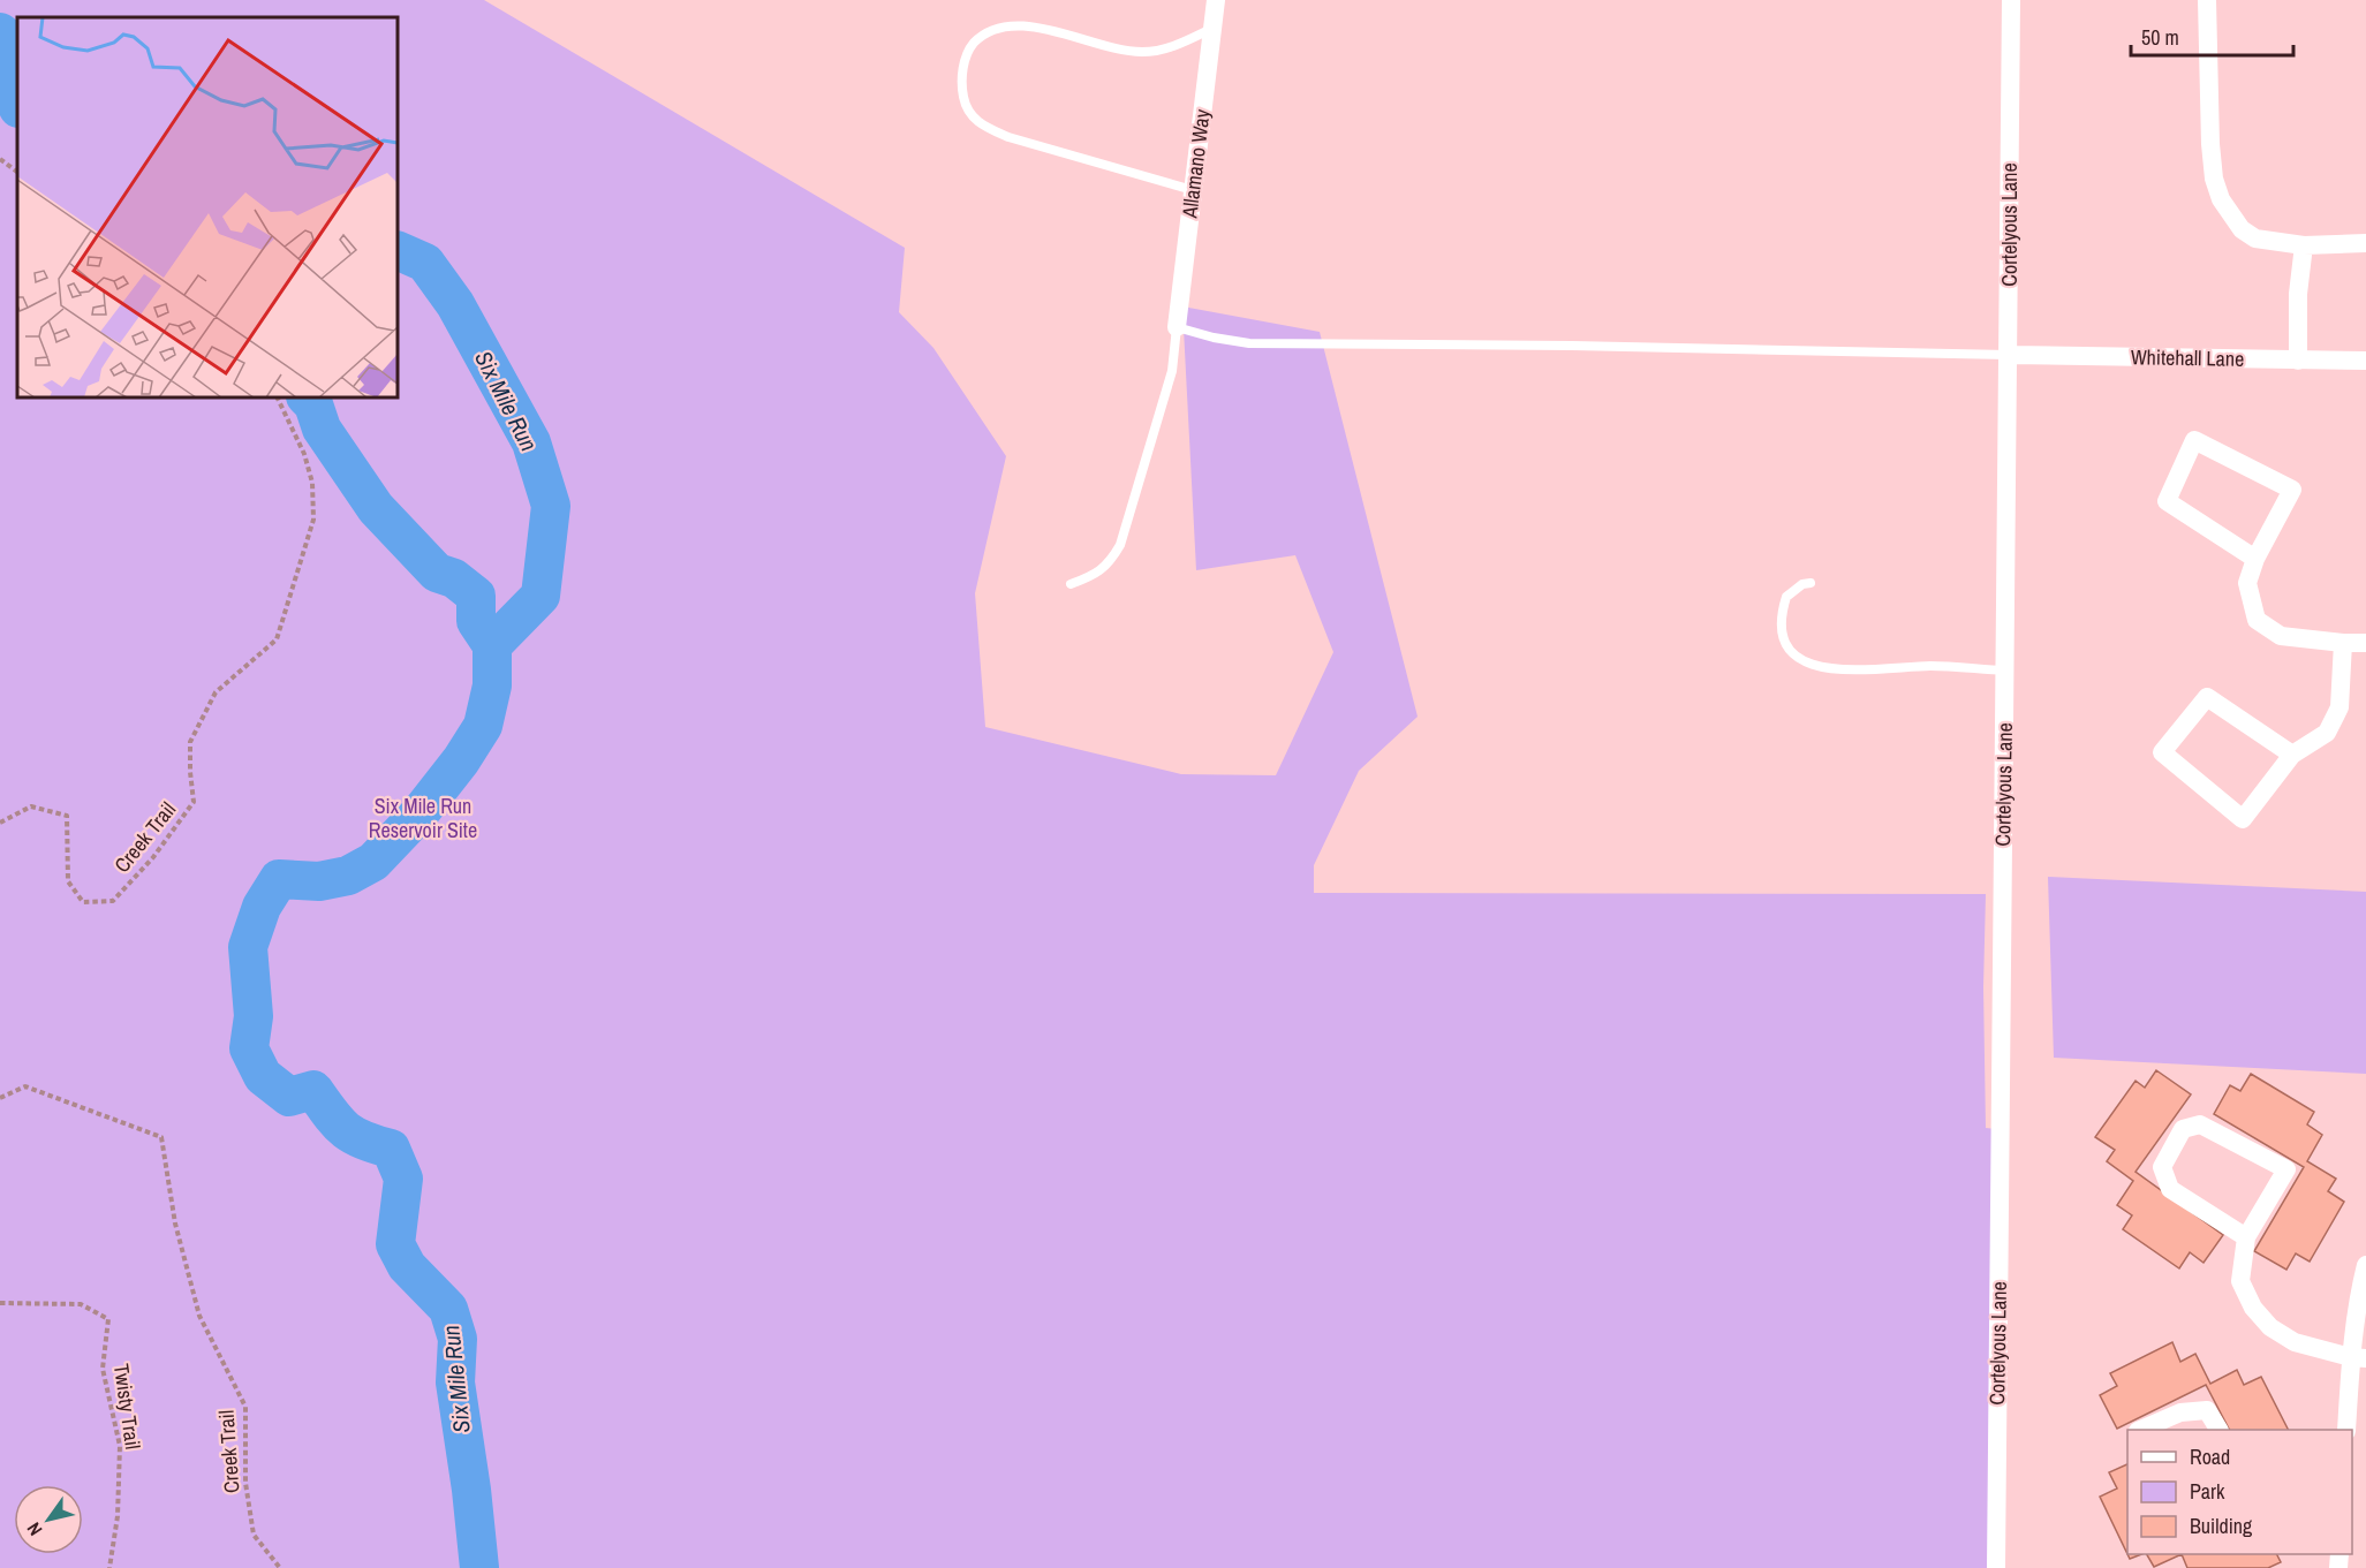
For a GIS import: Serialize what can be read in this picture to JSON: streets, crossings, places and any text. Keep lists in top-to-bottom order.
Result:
{
  "streets": {
    "street": ["Allamano Way", "Cortelyous Lane", "Whitehall Lane"],
    "path": ["Creek Trail", "Twisty Trail"]
  },
  "crossings": [
    ["Cortelyous Lane", "Whitehall Lane"]
  ],
  "water": ["Six Mile Run"],
  "parks": ["Six Mile Run Reservoir Site"],
  "legend": ["Road", "Park", "Building"],
  "scale_bar": "50 m",
  "north": "bottom left"
}
